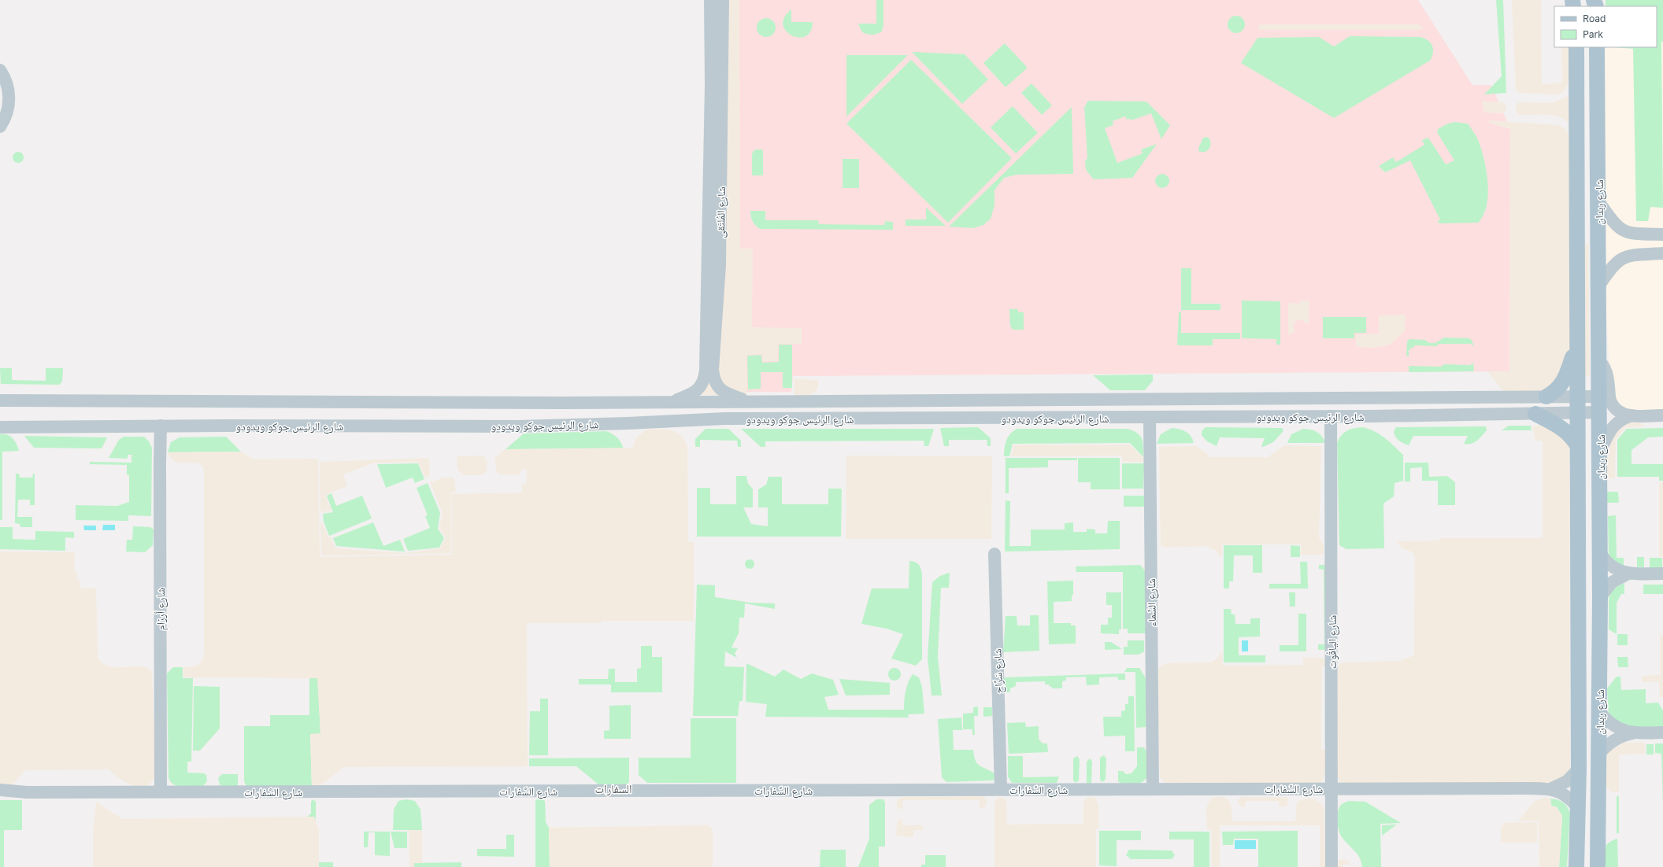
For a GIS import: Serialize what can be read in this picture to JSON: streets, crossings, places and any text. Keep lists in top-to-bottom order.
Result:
{
  "streets": {
    "main road": ["شارع ربدان"],
    "street": [
      "شارع المُلتَقى",
      "شارع الرئيس جوكو ويدودو",
      "شارع السَّماء",
      "شارع أرزام",
      "شارع الياقُوت",
      "شارع سَرَّاح",
      "شارع السَّفارات"
    ]
  },
  "crossings": [
    ["شارع ربدان", "شارع الرئيس جوكو ويدودو"],
    ["شارع ربدان", "شارع السَّفارات"],
    ["شارع المُلتَقى", "شارع الرئيس جوكو ويدودو"],
    ["شارع الرئيس جوكو ويدودو", "شارع السَّماء"],
    ["شارع الرئيس جوكو ويدودو", "شارع أرزام"],
    ["شارع الرئيس جوكو ويدودو", "شارع الياقُوت"],
    ["شارع السَّماء", "شارع السَّفارات"],
    ["شارع أرزام", "شارع السَّفارات"],
    ["شارع الياقُوت", "شارع السَّفارات"],
    ["شارع سَرَّاح", "شارع السَّفارات"]
  ],
  "districts": ["السفارات"],
  "legend": ["Road", "Park"]
}
